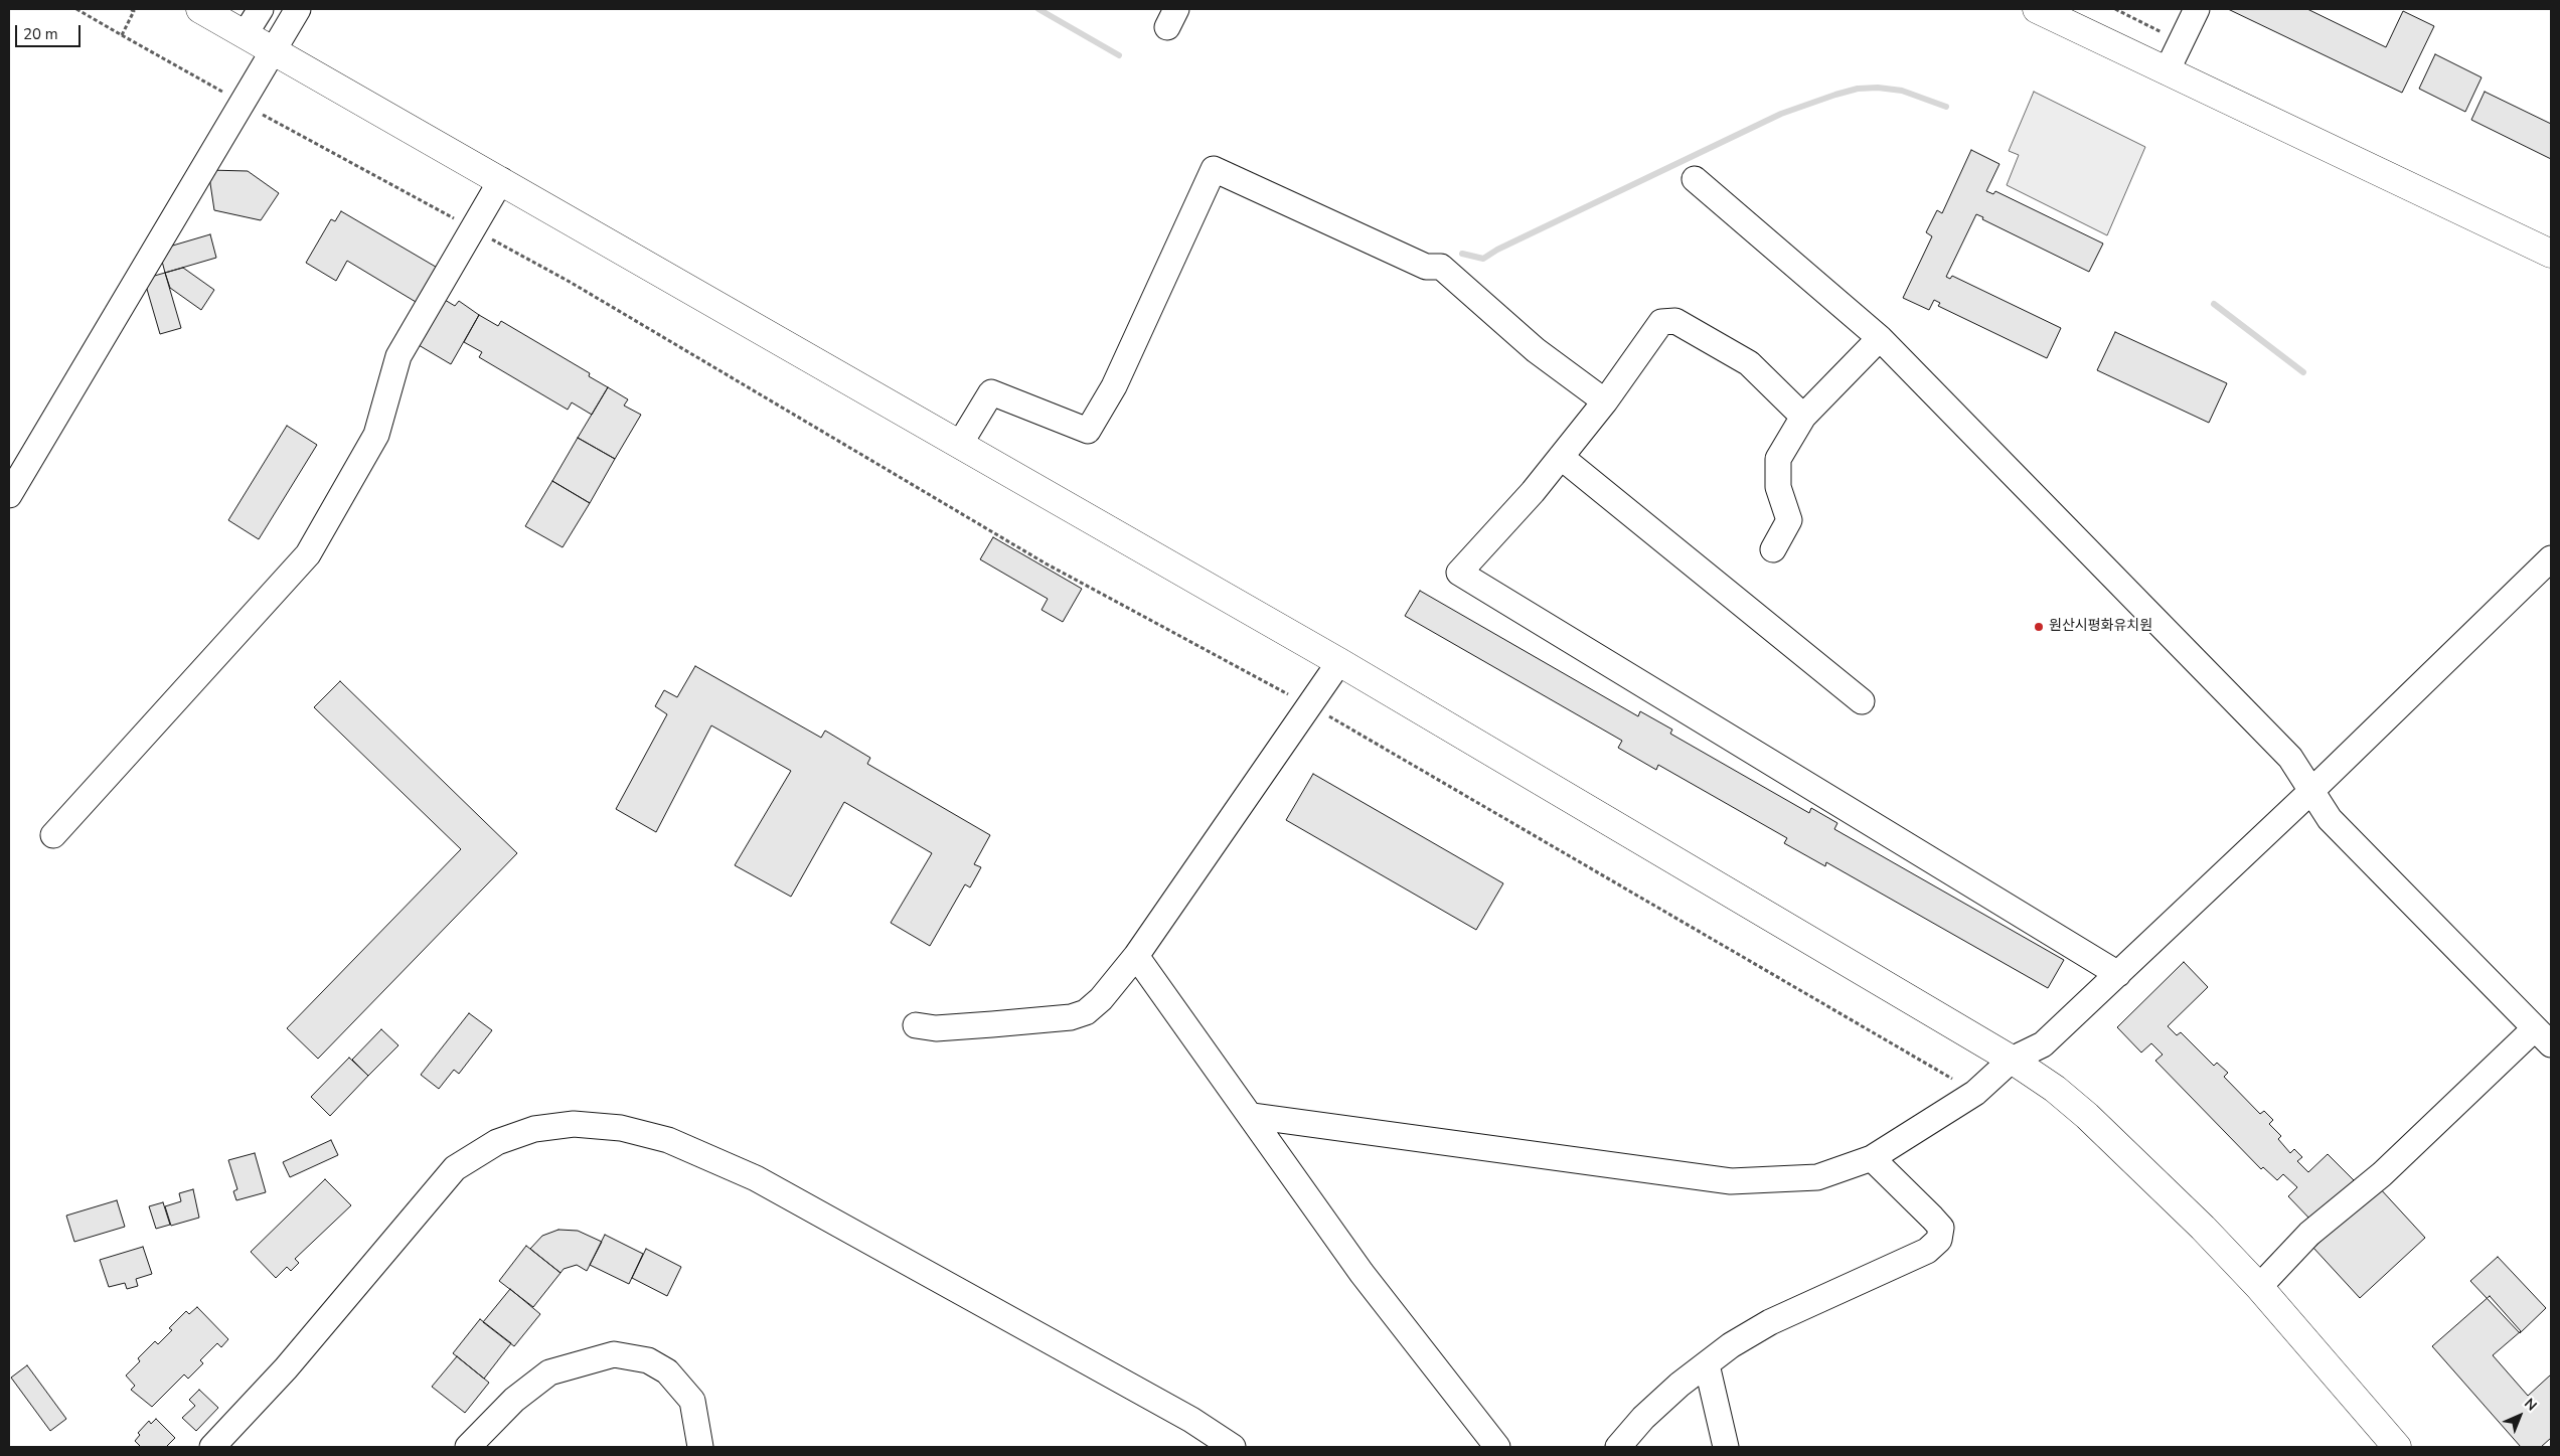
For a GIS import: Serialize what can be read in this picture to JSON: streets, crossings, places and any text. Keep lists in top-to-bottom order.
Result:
{
  "places": ["원산시평화유치원"],
  "scale_bar": "20 m",
  "north": "top right"
}
